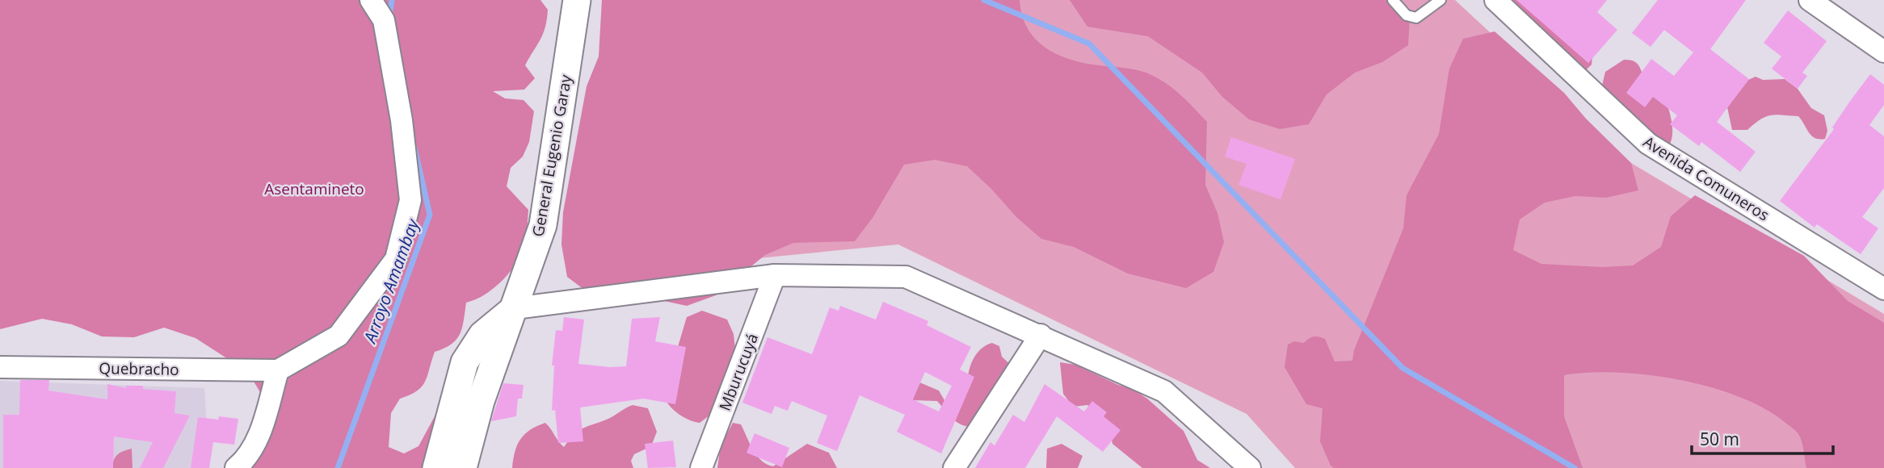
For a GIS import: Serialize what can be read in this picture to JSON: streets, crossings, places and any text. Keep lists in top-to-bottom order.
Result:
{
  "streets": {
    "street": [
      "General Eugenio Garay",
      "Avenida Comuneros",
      "Quebracho",
      "Mburucuyá"
    ]
  },
  "water": ["Arroyo Amambay"],
  "parks": ["Asentamineto"],
  "scale_bar": "50 m"
}
